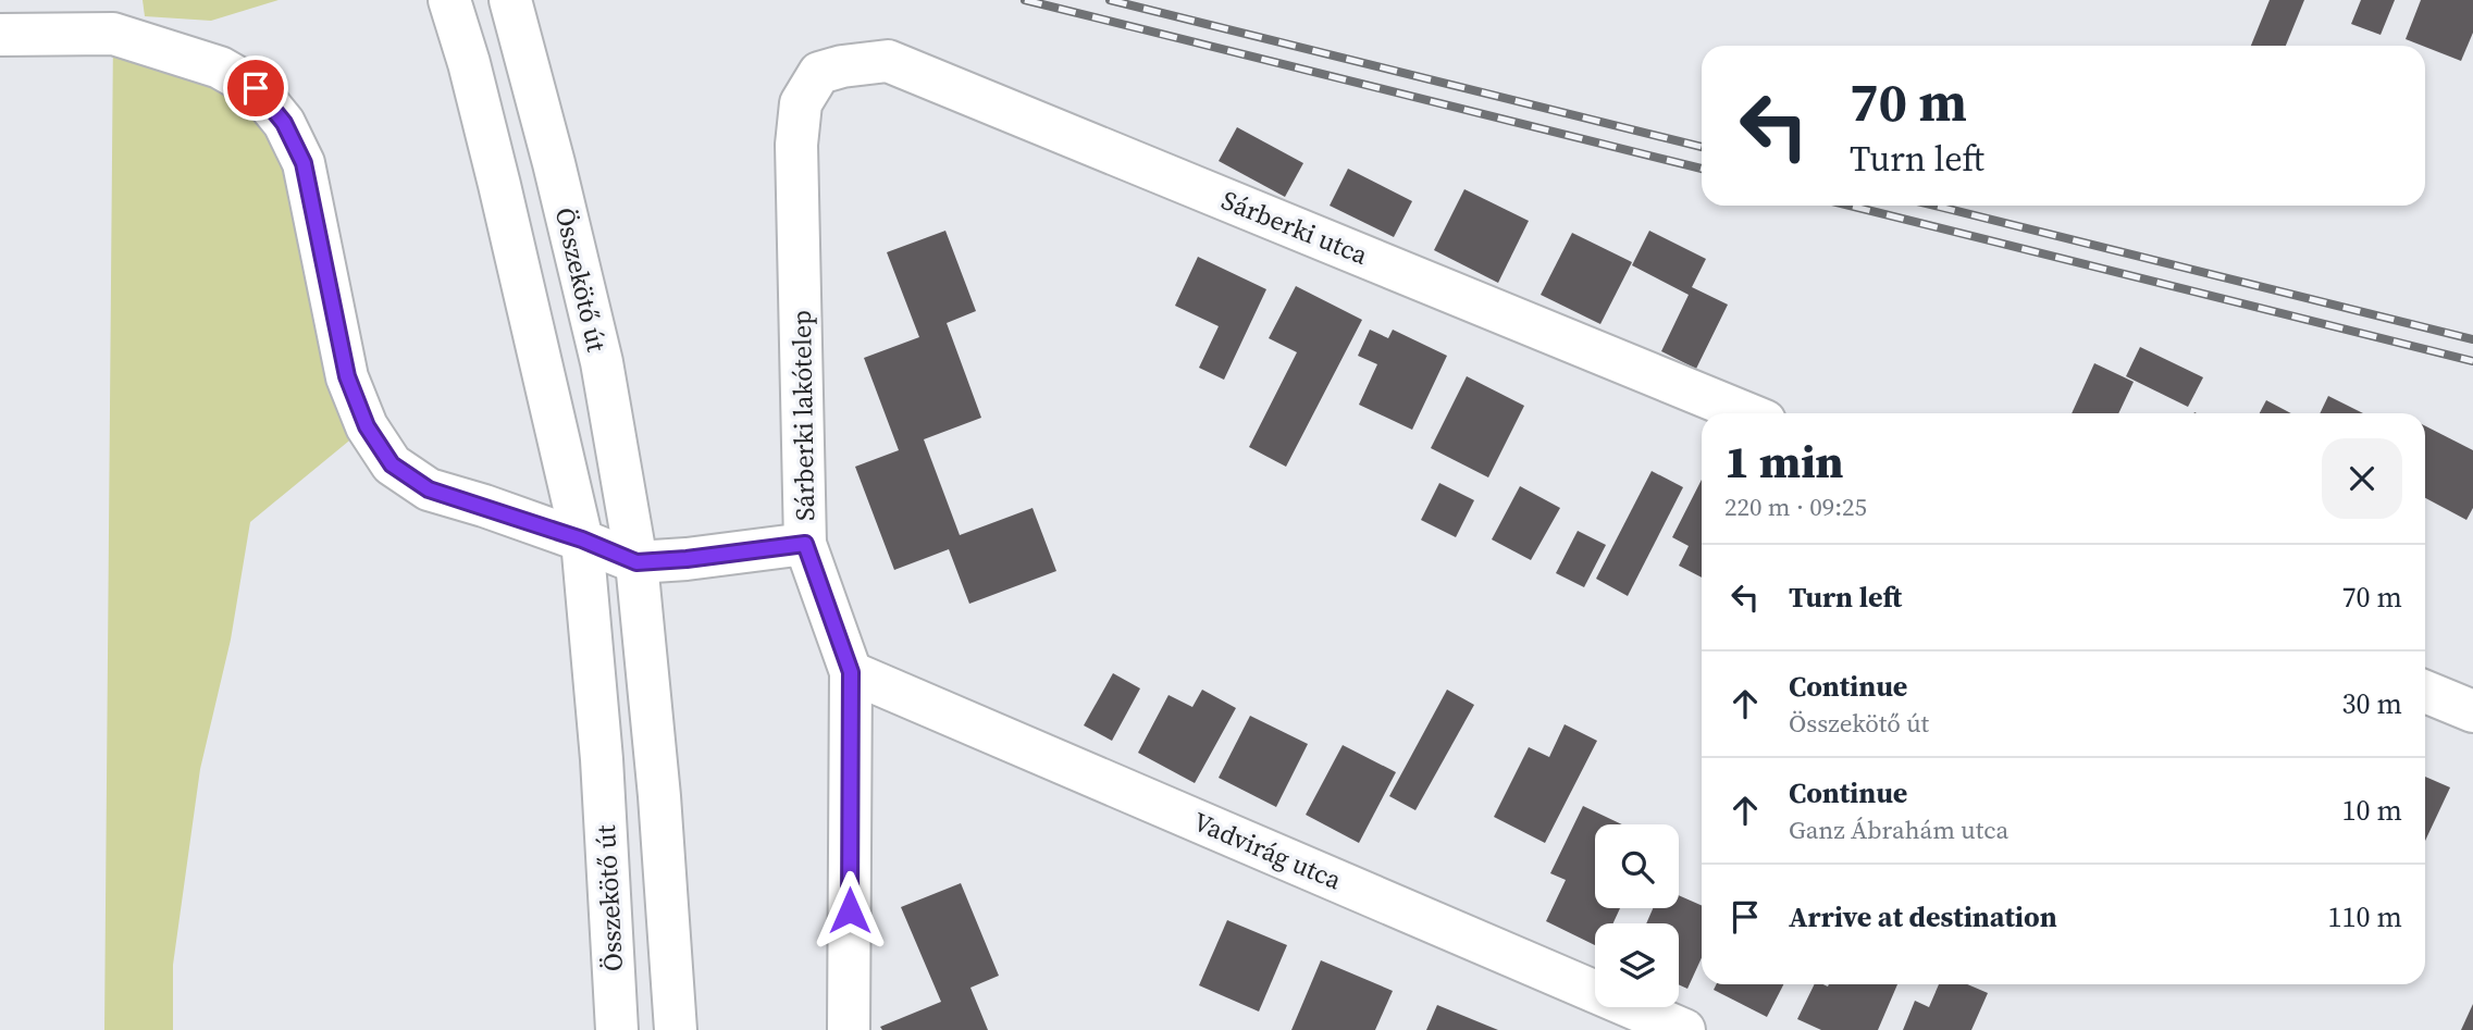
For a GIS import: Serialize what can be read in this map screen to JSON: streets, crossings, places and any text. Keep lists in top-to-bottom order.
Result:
{
  "streets": {
    "street": [
      "Sárberki utca",
      "Összekötő út",
      "Sárberki lakótelep",
      "Vadvirág utca"
    ]
  },
  "crossings": [
    ["Sárberki utca", "Sárberki lakótelep"],
    ["Sárberki lakótelep", "Vadvirág utca"]
  ],
  "page": {
    "turn": ["70 m", "Turn left"],
    "heading": ["1 min", "220 m · 09:25"],
    "list": [
      {
        "name": "Turn left",
        "value": "70 m"
      },
      {
        "name": "Continue",
        "note": "Összekötő út",
        "value": "30 m"
      },
      {
        "name": "Continue",
        "note": "Ganz Ábrahám utca",
        "value": "10 m"
      },
      {
        "name": "Arrive at destination",
        "value": "110 m"
      }
    ]
  }
}
